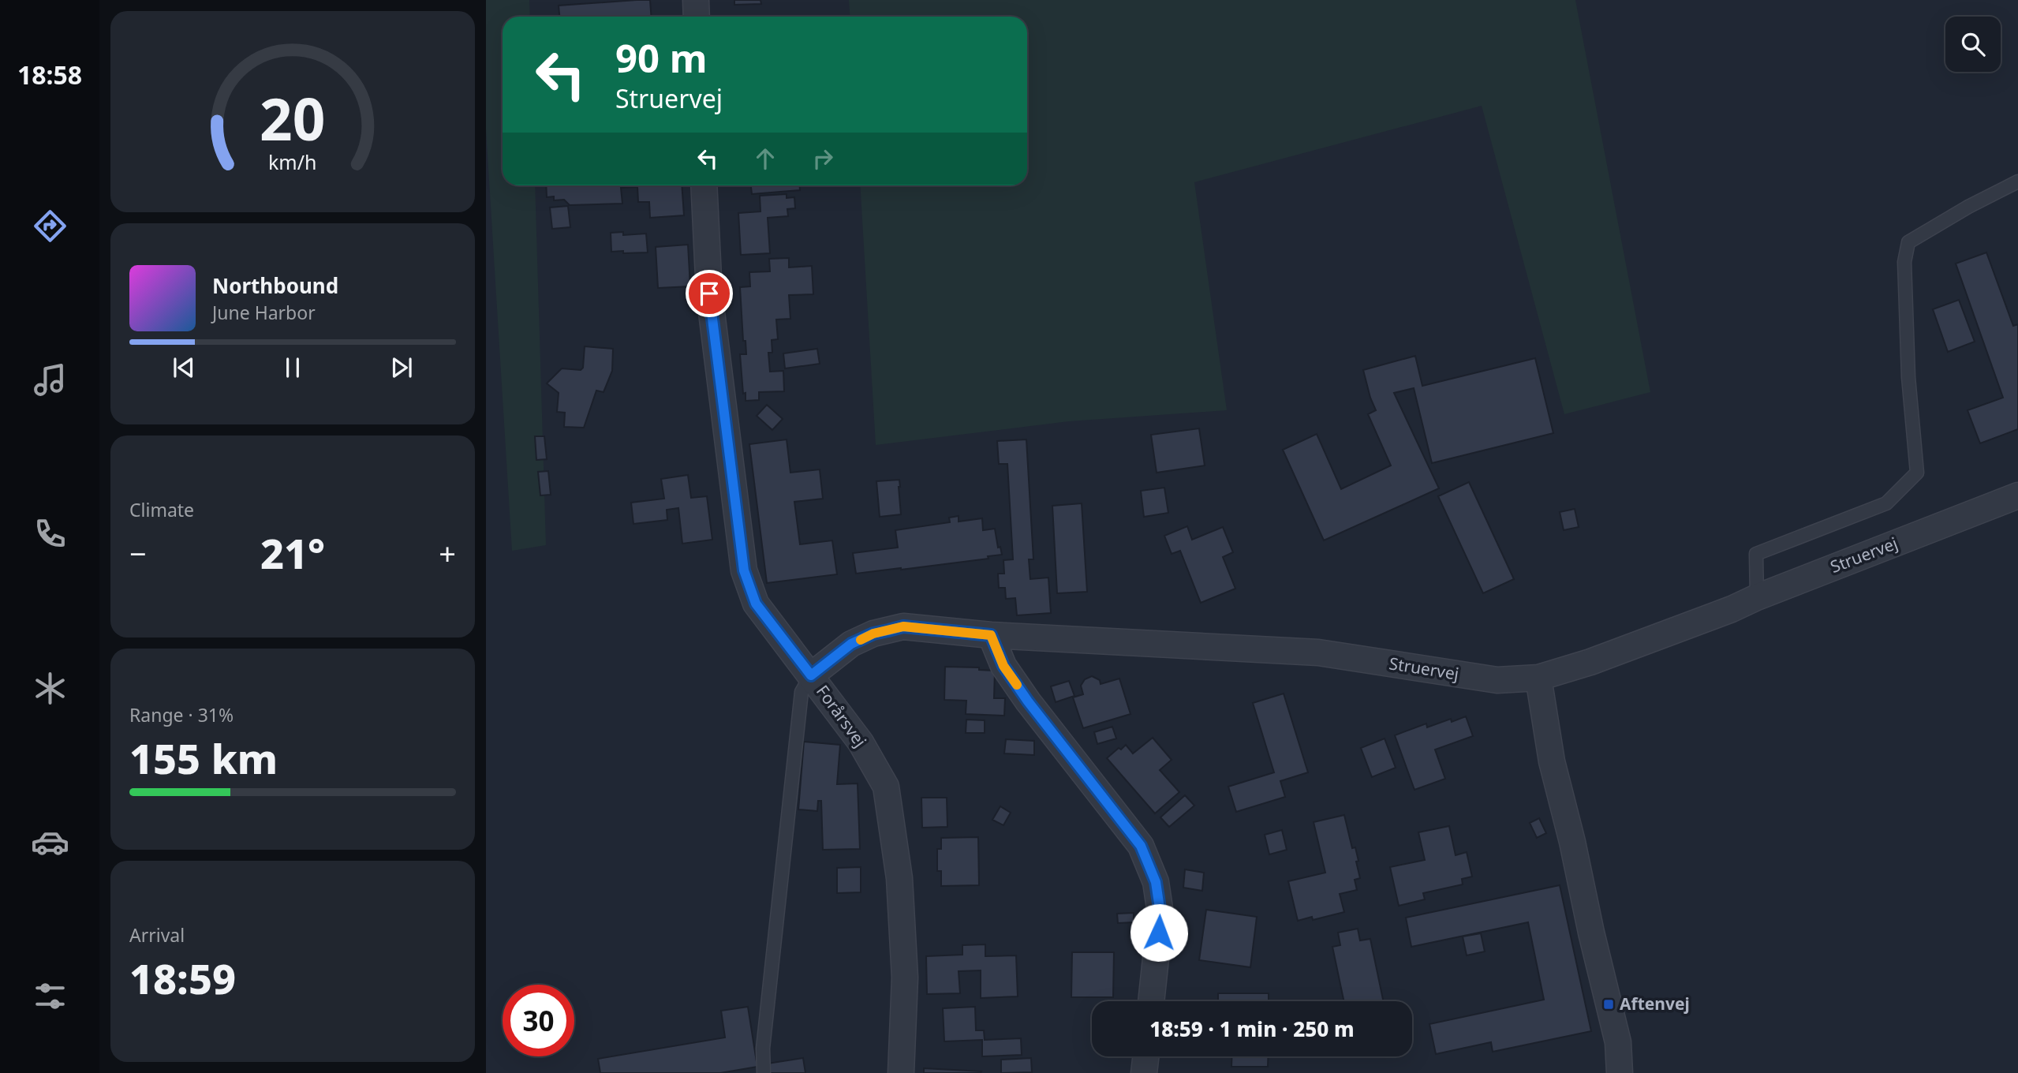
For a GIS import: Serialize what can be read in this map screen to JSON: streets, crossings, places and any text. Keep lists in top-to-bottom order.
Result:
{
  "streets": {
    "street": ["Struervej", "Forårsvej"]
  },
  "crossings": [
    ["Struervej", "Forårsvej"]
  ],
  "places": {
    "transit": ["Aftenvej"]
  },
  "page": {
    "tabs": "18:58",
    "turn": ["90 m", "Struervej"],
    "song": ["Northbound", "June Harbor"],
    "tile": [
      "Climate",
      ["Range · 31%", "155 km"],
      ["Arrival", "18:59"]
    ],
    "heat": ["−", "21°", "+"],
    "limit": "30",
    "trip": "18:59 · 1 min · 250 m",
    "gauge": ["20", "km/h"]
  }
}
